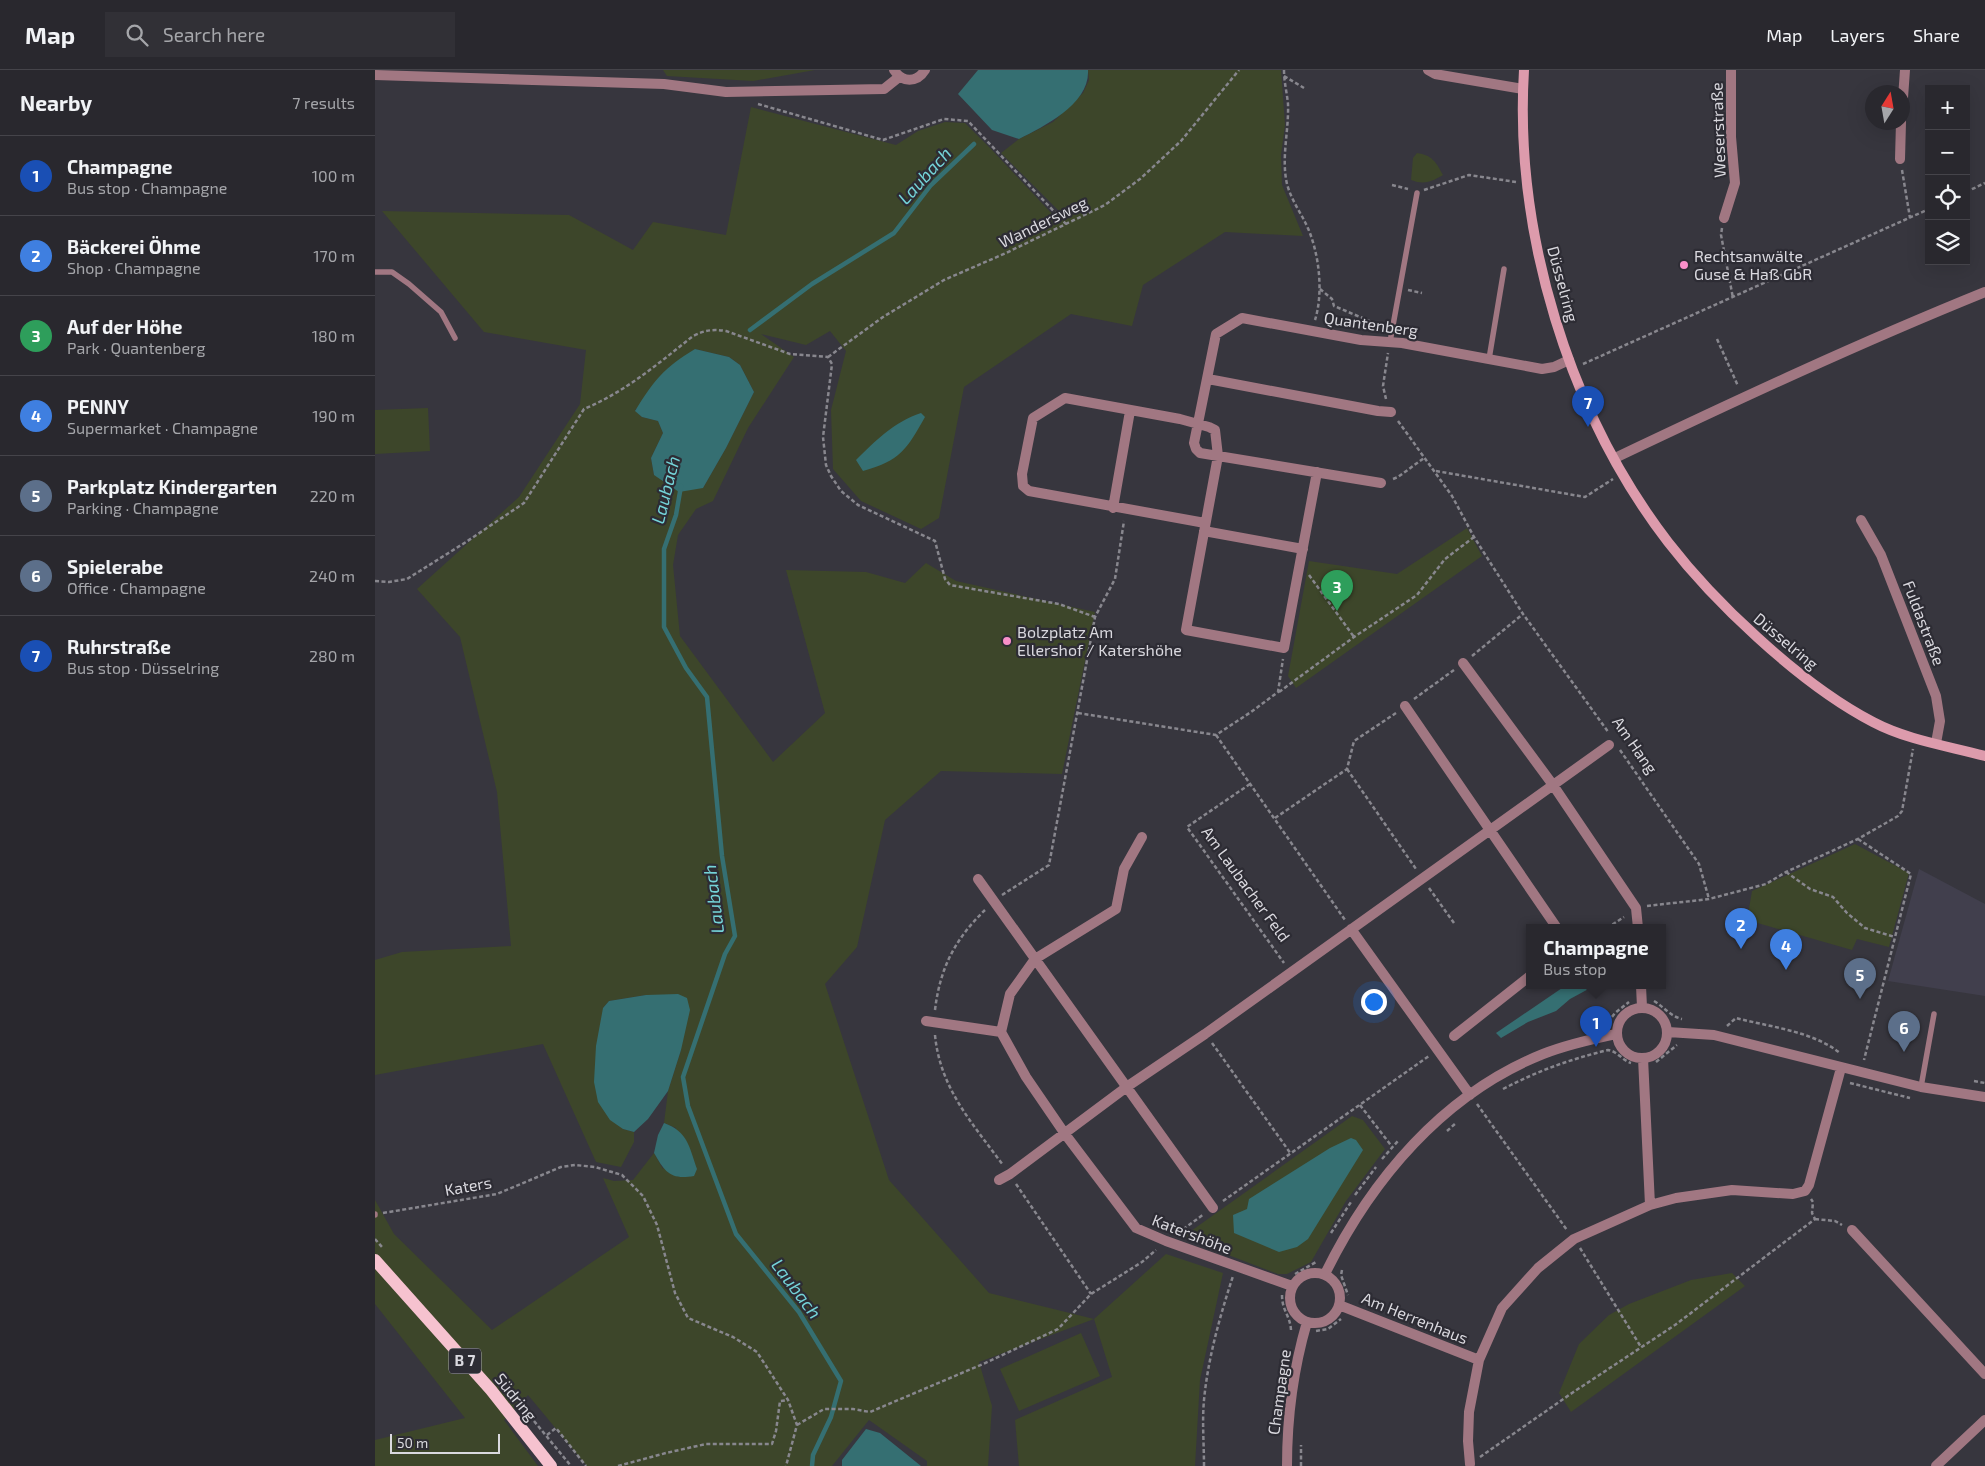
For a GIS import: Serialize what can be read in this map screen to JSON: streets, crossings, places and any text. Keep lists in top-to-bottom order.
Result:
{
  "streets": {
    "main road": ["B 7", "Südring"],
    "street": [
      "Weserstraße",
      "Düsselring",
      "Quantenberg",
      "Fuldastraße",
      "Katershöhe",
      "Am Herrenhaus",
      "Champagne"
    ],
    "path": [
      "Wandersweg",
      "Am Hang",
      "Am Laubacher Feld",
      "Katers"
    ]
  },
  "crossings": [
    ["Düsselring", "Quantenberg"],
    ["Düsselring", "Fuldastraße"],
    ["Quantenberg", "Am Hang"],
    ["Katershöhe", "Am Herrenhaus"],
    ["Katershöhe", "Champagne"],
    ["Am Herrenhaus", "Champagne"]
  ],
  "water": ["Laubach"],
  "places": ["Rechtsanwälte Guse & Haß GbR", "Bolzplatz Am Ellershof / Katershöhe"],
  "scale_bar": "50 m",
  "north": "top",
  "page": {
    "header": "Map",
    "search": "Search here",
    "nav": ["Map", "Layers", "Share"],
    "heading": ["Nearby", "7 results"],
    "map_buttons": ["+", "−"],
    "list": [
      {
        "mark": "1",
        "name": "Champagne",
        "note": "Bus stop · Champagne",
        "value": "100 m"
      },
      {
        "mark": "2",
        "name": "Bäckerei Öhme",
        "note": "Shop · Champagne",
        "value": "170 m"
      },
      {
        "mark": "3",
        "name": "Auf der Höhe",
        "note": "Park · Quantenberg",
        "value": "180 m"
      },
      {
        "mark": "4",
        "name": "PENNY",
        "note": "Supermarket · Champagne",
        "value": "190 m"
      },
      {
        "mark": "5",
        "name": "Parkplatz Kindergarten",
        "note": "Parking · Champagne",
        "value": "220 m"
      },
      {
        "mark": "6",
        "name": "Spielerabe",
        "note": "Office · Champagne",
        "value": "240 m"
      },
      {
        "mark": "7",
        "name": "Ruhrstraße",
        "note": "Bus stop · Düsselring",
        "value": "280 m"
      }
    ],
    "pins": [
      "7",
      "3",
      "2",
      "4",
      "5",
      "1",
      "6"
    ],
    "popup": ["Champagne", "Bus stop"],
    "scale": "50 m"
  }
}
